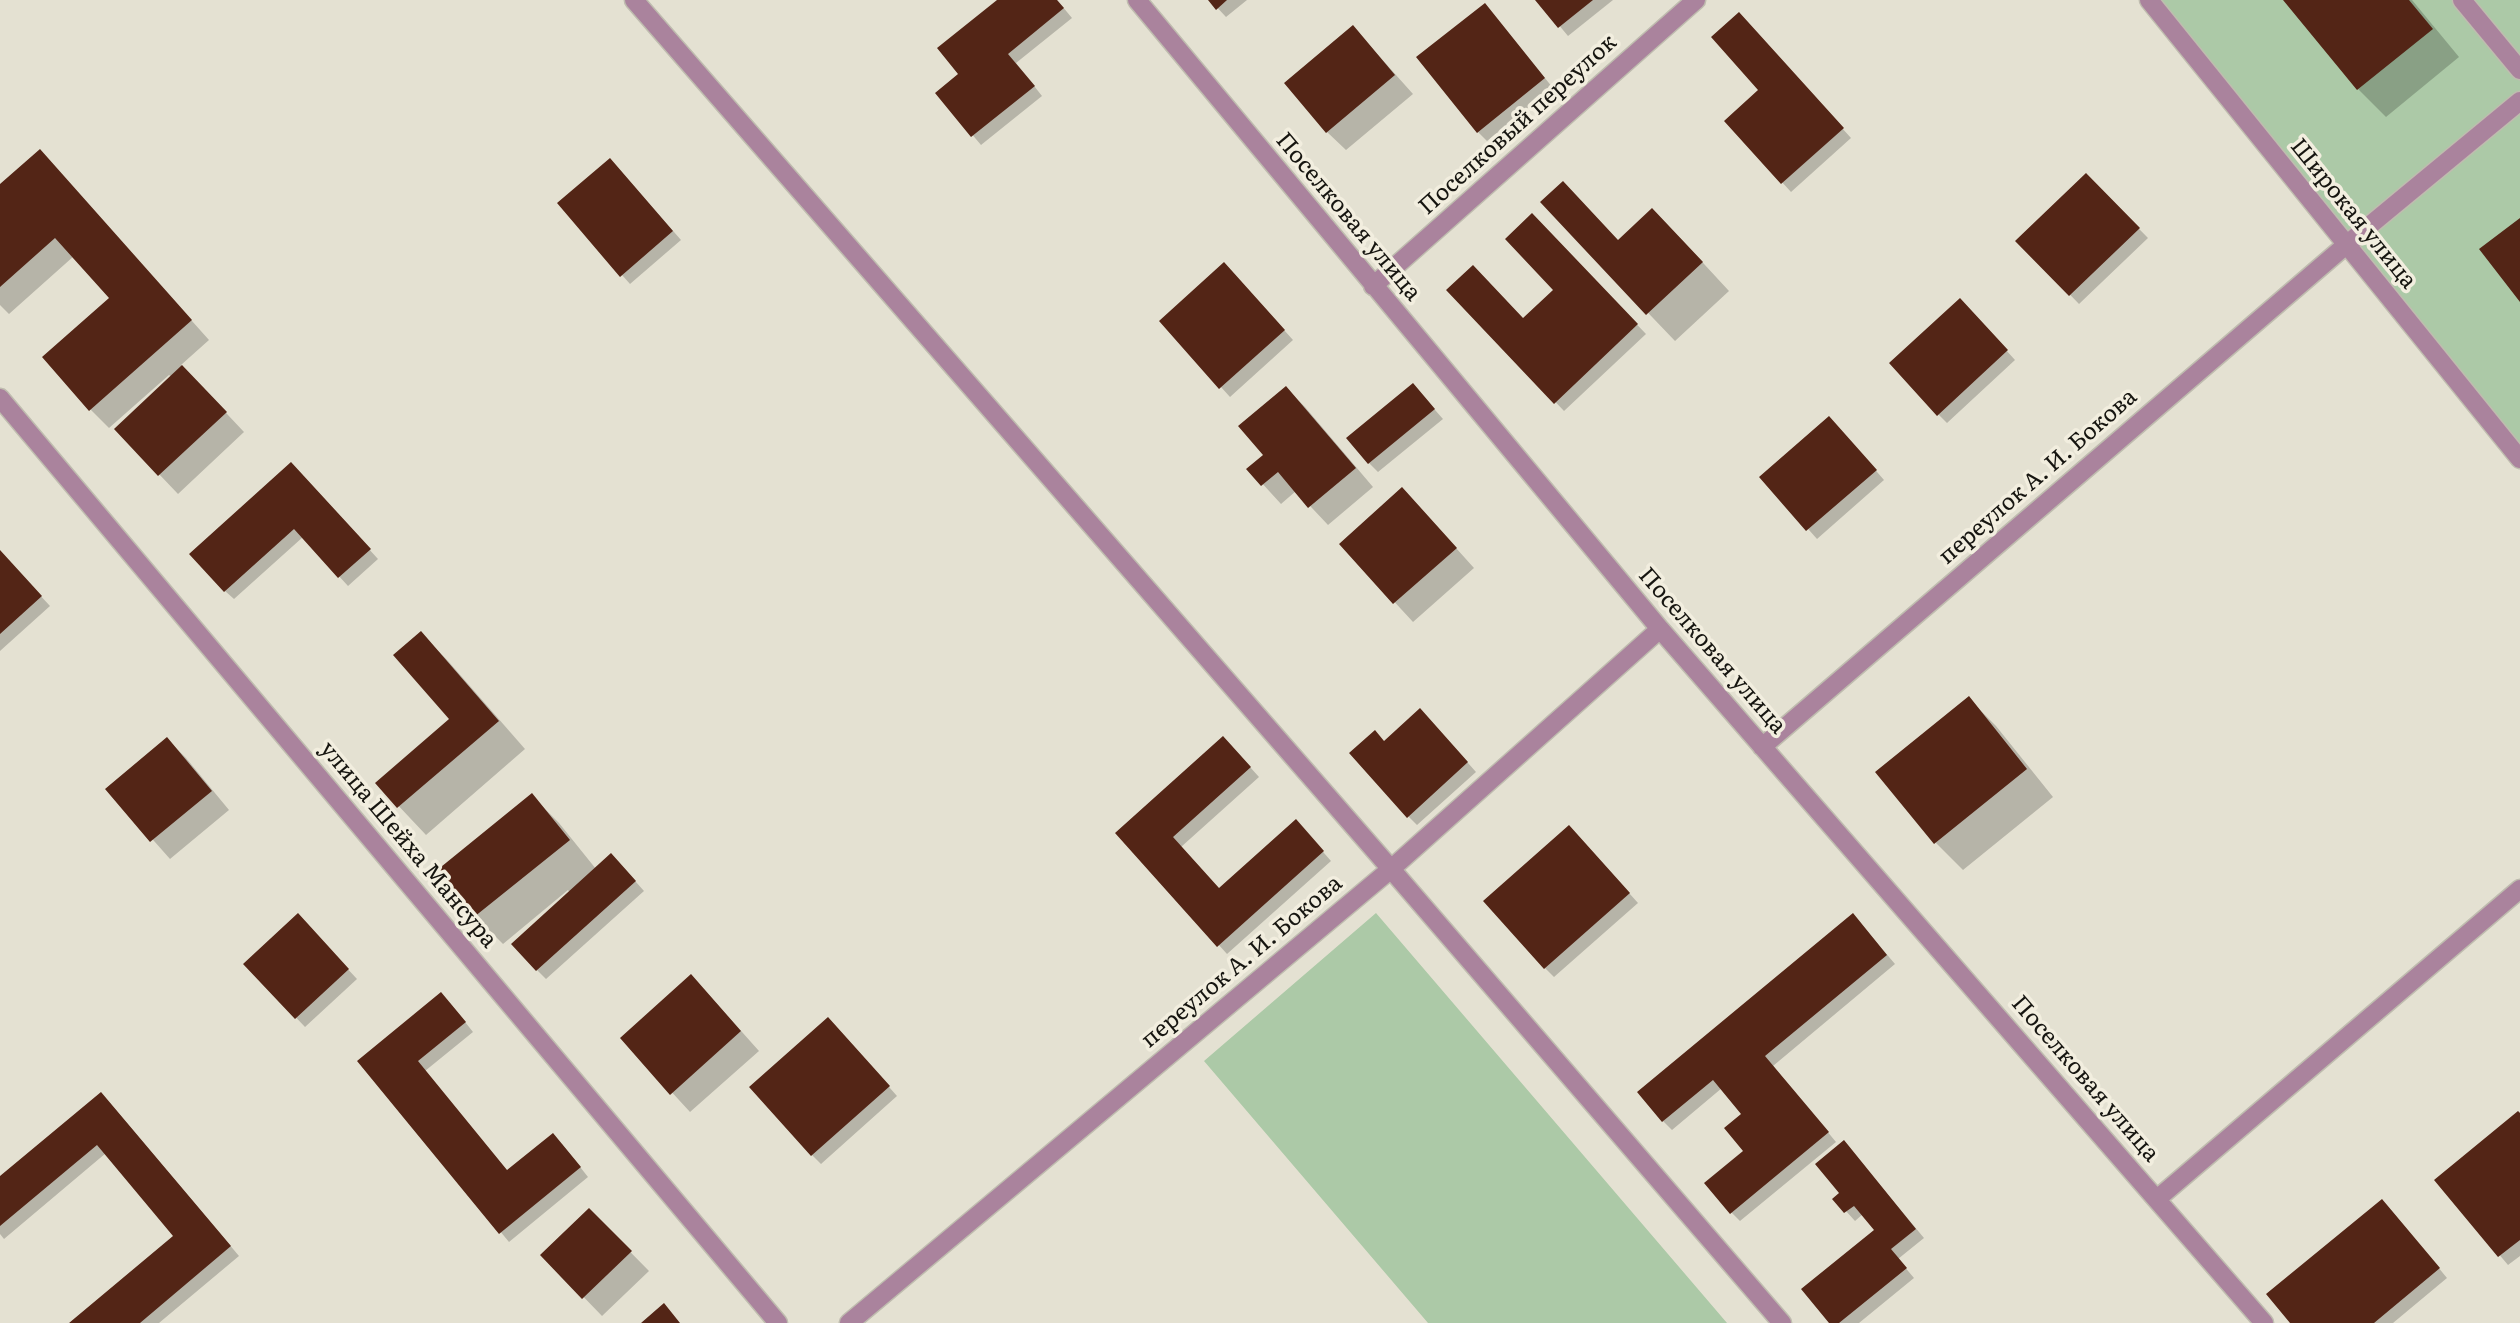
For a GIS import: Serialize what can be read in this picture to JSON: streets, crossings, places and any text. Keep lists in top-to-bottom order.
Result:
{
  "streets": {
    "street": [
      "Поселковый переулок",
      "Широкая улица",
      "Поселковая улица",
      "переулок А. И. Бокова",
      "улица Шейха Мансура"
    ]
  },
  "crossings": [
    ["Поселковый переулок", "Поселковая улица"],
    ["Широкая улица", "переулок А. И. Бокова"],
    ["Поселковая улица", "переулок А. И. Бокова"]
  ]
}
